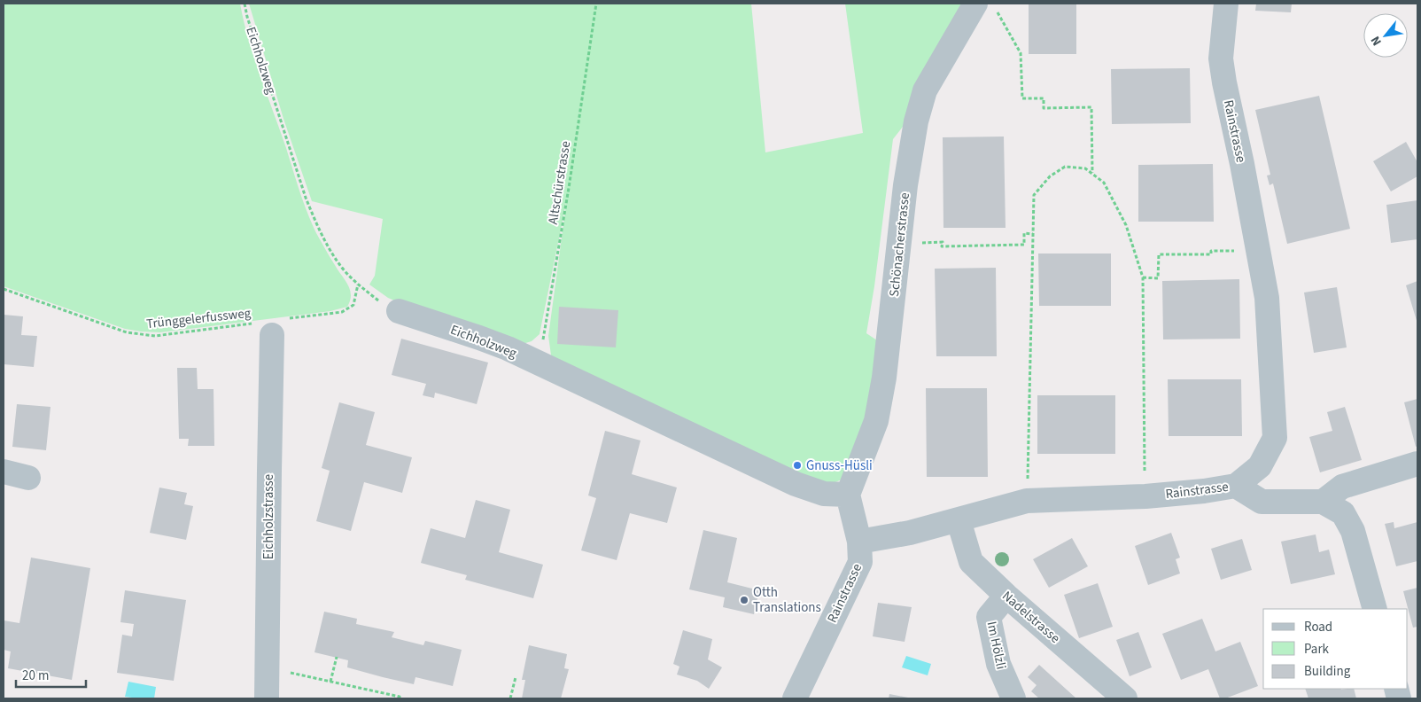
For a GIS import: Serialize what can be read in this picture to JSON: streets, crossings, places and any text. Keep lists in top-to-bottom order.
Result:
{
  "streets": {
    "street": [
      "Eichholzweg",
      "Rainstrasse",
      "Schönacherstrasse",
      "Eichholzstrasse",
      "Nadelstrasse",
      "Im Hölzli"
    ],
    "path": ["Altschürstrasse", "Trünggelerfussweg"]
  },
  "crossings": [
    ["Eichholzweg", "Altschürstrasse"],
    ["Eichholzweg", "Schönacherstrasse"],
    ["Rainstrasse", "Nadelstrasse"],
    ["Trünggelerfussweg", "Eichholzstrasse"],
    ["Nadelstrasse", "Im Hölzli"]
  ],
  "places": ["Gnuss-Hüsli", "Otth Translations"],
  "legend": ["Road", "Park", "Building"],
  "scale_bar": "20 m",
  "north": "bottom left"
}
